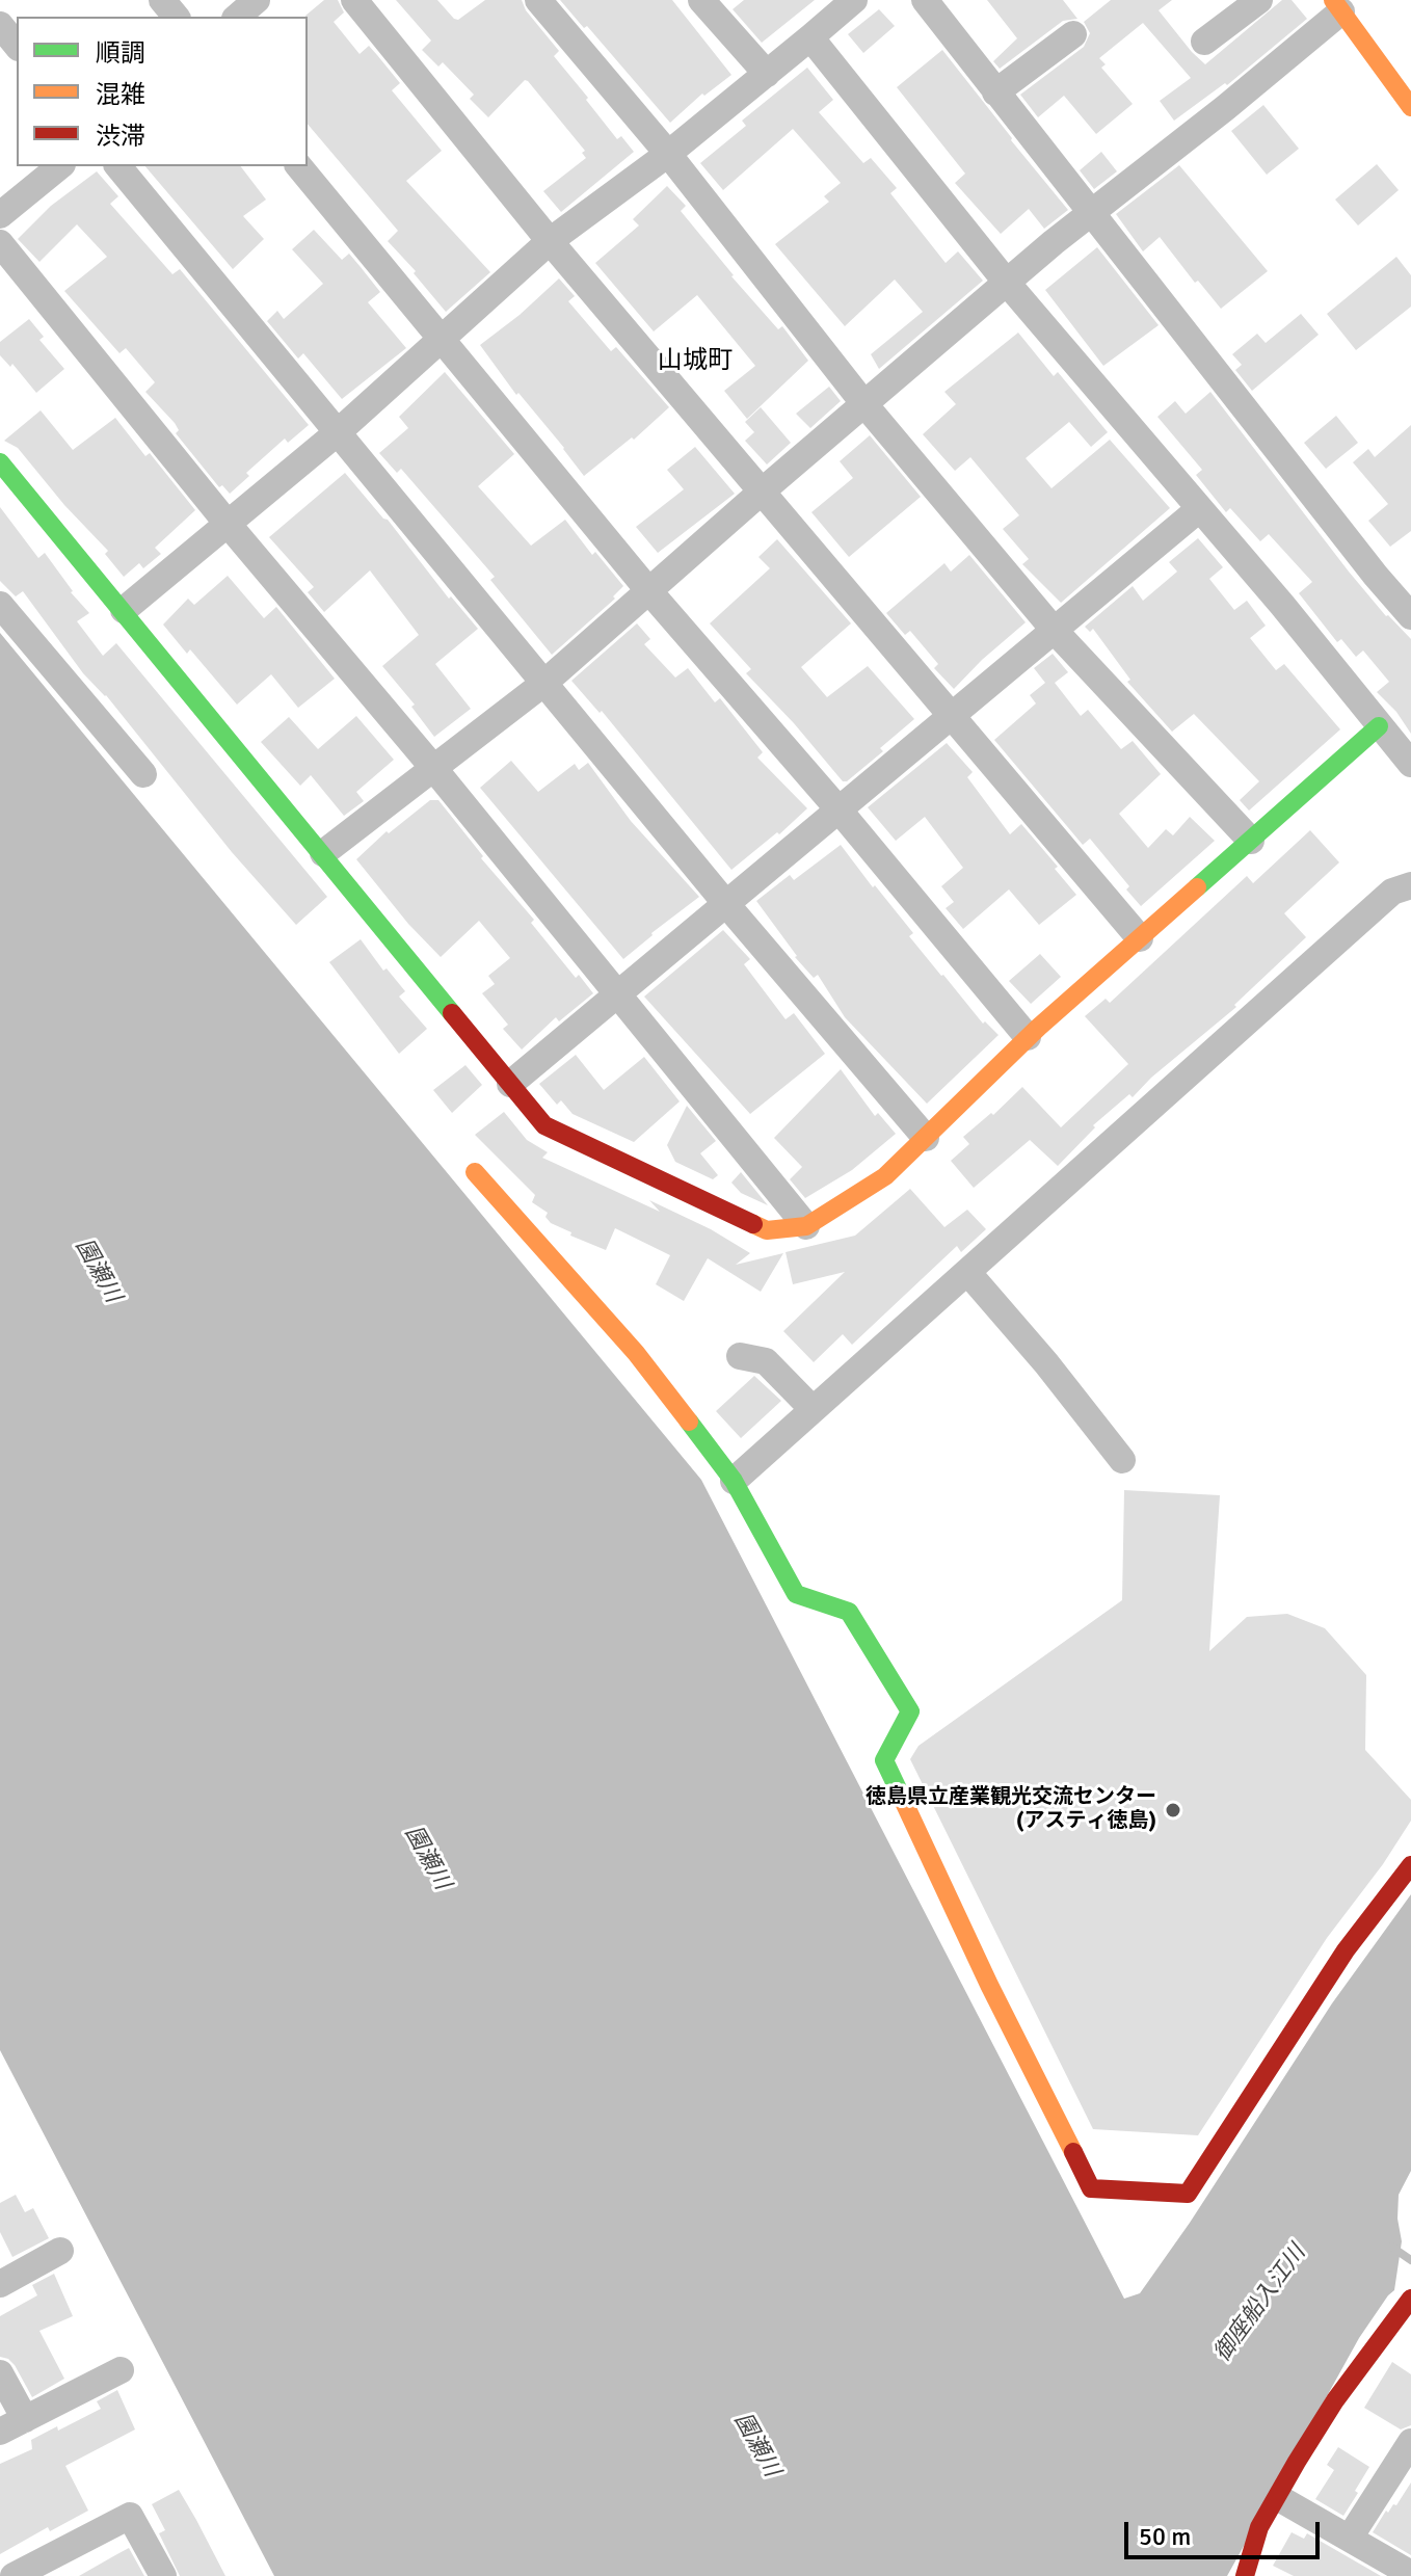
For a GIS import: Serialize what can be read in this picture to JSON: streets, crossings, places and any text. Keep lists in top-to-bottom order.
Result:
{
  "districts": ["山城町"],
  "water": ["園瀬川", "御座船入江川"],
  "places": ["徳島県立産業観光交流センター (アスティ徳島)"],
  "legend": ["順調", "混雑", "渋滞"],
  "scale_bar": "50 m"
}
